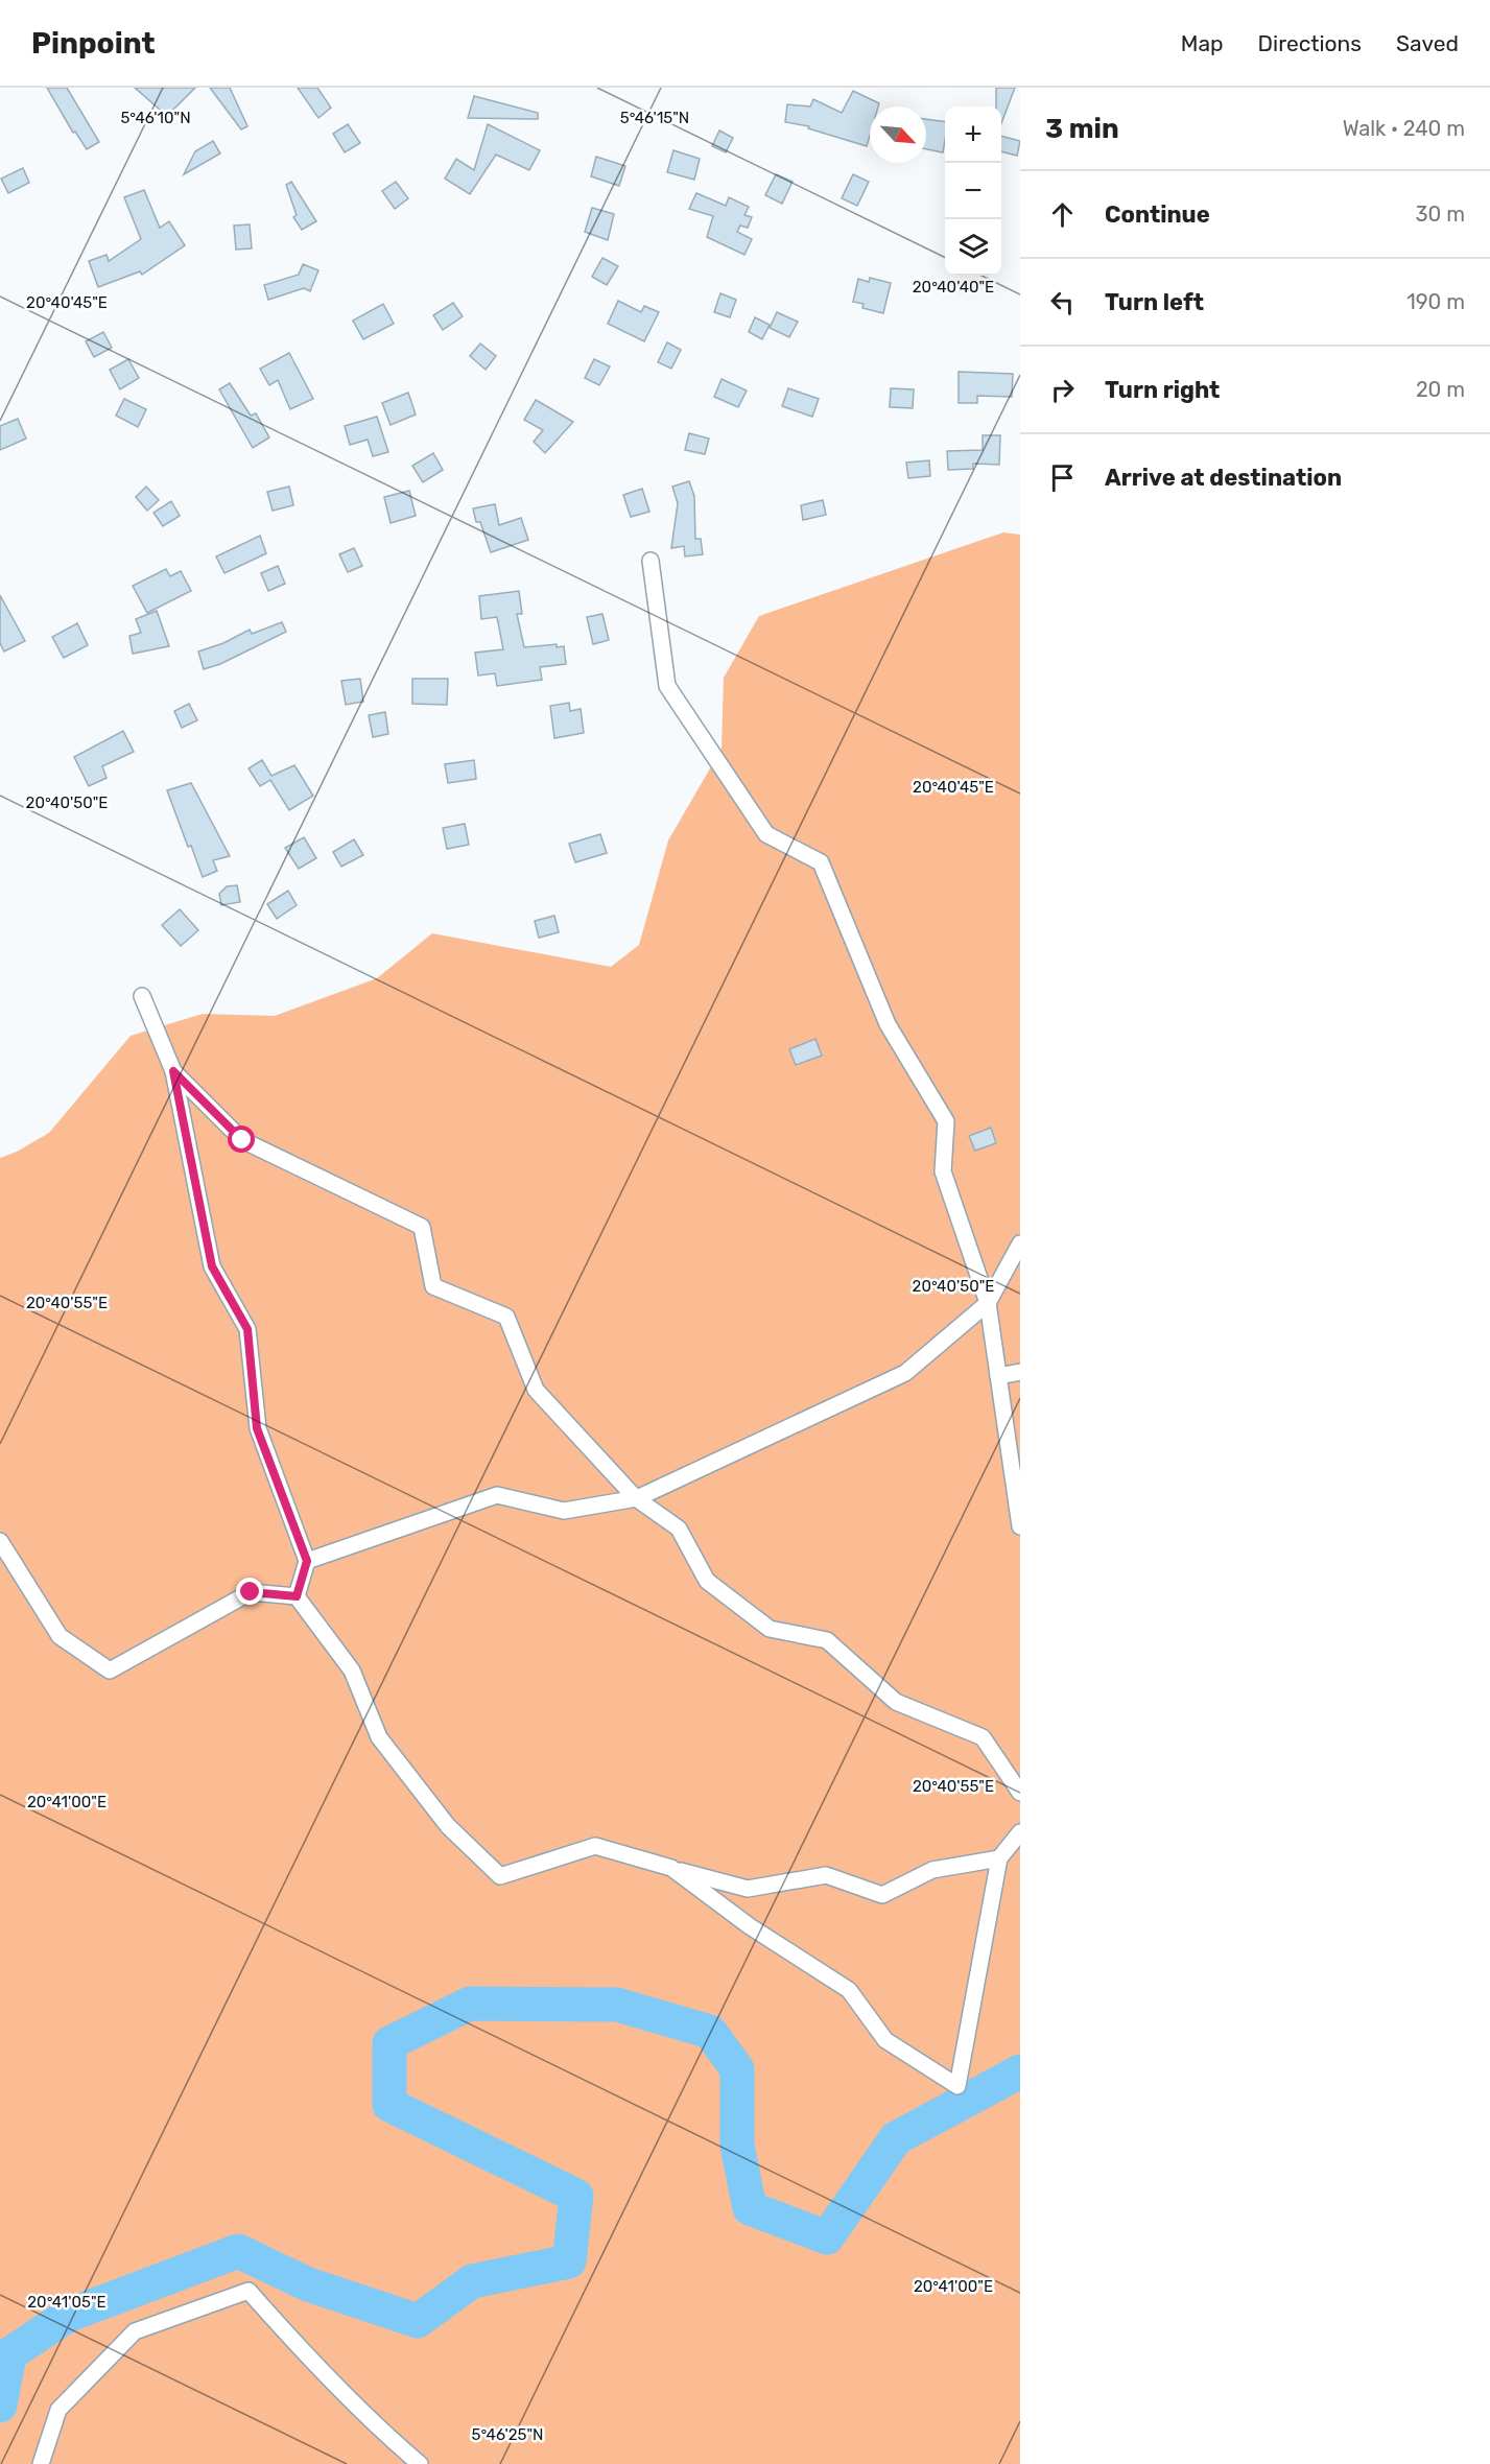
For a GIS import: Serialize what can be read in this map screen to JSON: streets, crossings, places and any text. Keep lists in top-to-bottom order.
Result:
{
  "north": "bottom right",
  "page": {
    "header": "Pinpoint",
    "nav": ["Map", "Directions", "Saved"],
    "heading": ["3 min", "Walk · 240 m"],
    "map_buttons": ["+", "−"],
    "list": [
      ["Continue", "30 m"],
      ["Turn left", "190 m"],
      ["Turn right", "20 m"],
      "Arrive at destination"
    ]
  },
  "coordinates": [
    "5°46'10\"N",
    "5°46'15\"N",
    "20°40'40\"E",
    "20°40'45\"E",
    "20°40'50\"E",
    "20°40'55\"E",
    "20°41'00\"E",
    "20°41'05\"E",
    "5°46'25\"N"
  ]
}
